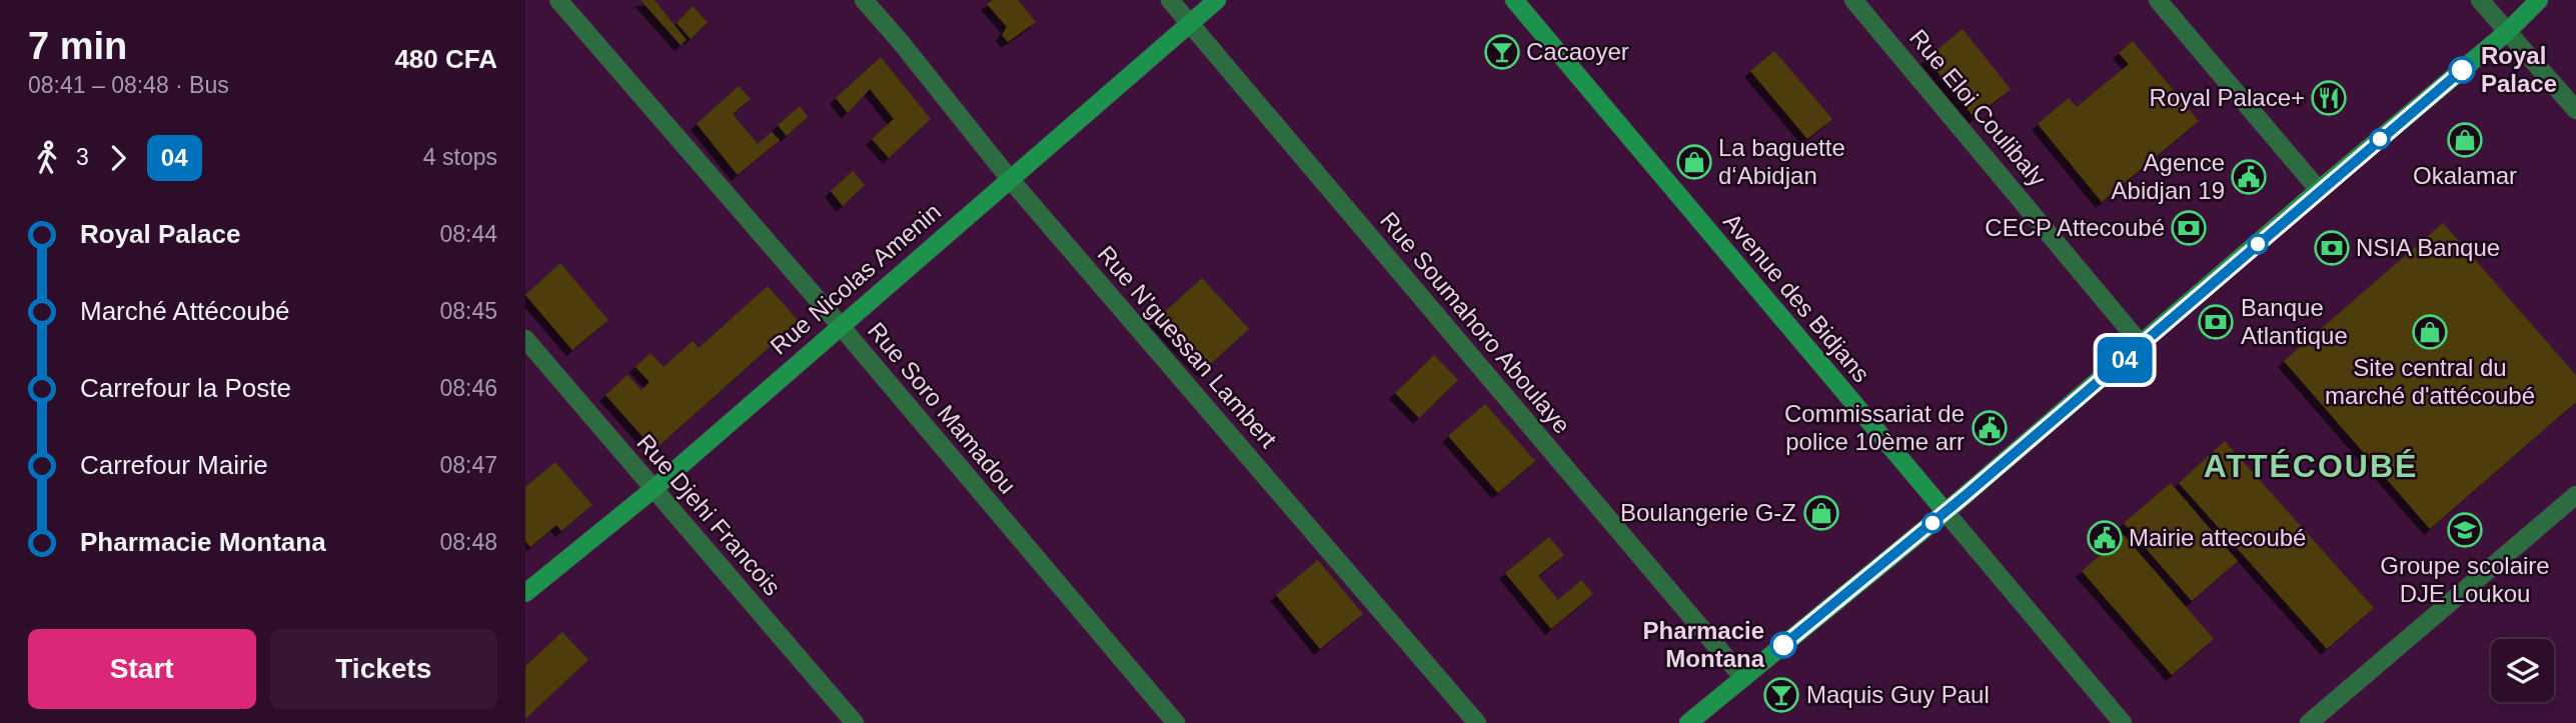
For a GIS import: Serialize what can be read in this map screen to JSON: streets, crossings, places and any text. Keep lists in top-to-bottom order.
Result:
{
  "streets": {
    "street": [
      "Rue Eloi Coulibaly",
      "Rue Nicolas Amenin",
      "Avenue des Bidjans",
      "Rue Soumahoro Aboulaye",
      "Rue N'guessan Lambert",
      "Rue Soro Mamadou",
      "Rue Djehi Francois"
    ]
  },
  "crossings": [
    ["Rue Nicolas Amenin", "Rue Soumahoro Aboulaye"],
    ["Rue Nicolas Amenin", "Rue N'guessan Lambert"],
    ["Rue Nicolas Amenin", "Rue Soro Mamadou"],
    ["Rue Nicolas Amenin", "Rue Djehi Francois"]
  ],
  "districts": ["ATTÉCOUBÉ"],
  "places": {
    "bar": ["Cacaoyer", "Maquis Guy Paul"],
    "other": ["Royal Palace", "Pharmacie Montana"],
    "restaurant": ["Royal Palace+"],
    "shop": [
      "Okalamar",
      "La baguette d‘Abidjan",
      "Site central du marché d'attécoubé",
      "Boulangerie G-Z"
    ],
    "public building": ["Agence Abidjan 19", "Commissariat de police 10ème arr", "Mairie attecoubé"],
    "bank": ["CECP Attecoubé", "NSIA Banque", "Banque Atlantique"],
    "school or university": ["Groupe scolaire DJE Loukou"]
  },
  "lines": ["bus line 04"],
  "page": {
    "heading": ["7 min", "08:41 – 08:48 · Bus", "480 CFA"],
    "on_map": "04",
    "legs": ["3", "04", "4 stops"],
    "list": [
      {
        "name": "Royal Palace",
        "value": "08:44"
      },
      {
        "name": "Marché Attécoubé",
        "value": "08:45"
      },
      {
        "name": "Carrefour la Poste",
        "value": "08:46"
      },
      {
        "name": "Carrefour Mairie",
        "value": "08:47"
      },
      {
        "name": "Pharmacie Montana",
        "value": "08:48"
      }
    ],
    "buttons": ["Start", "Tickets"]
  }
}
